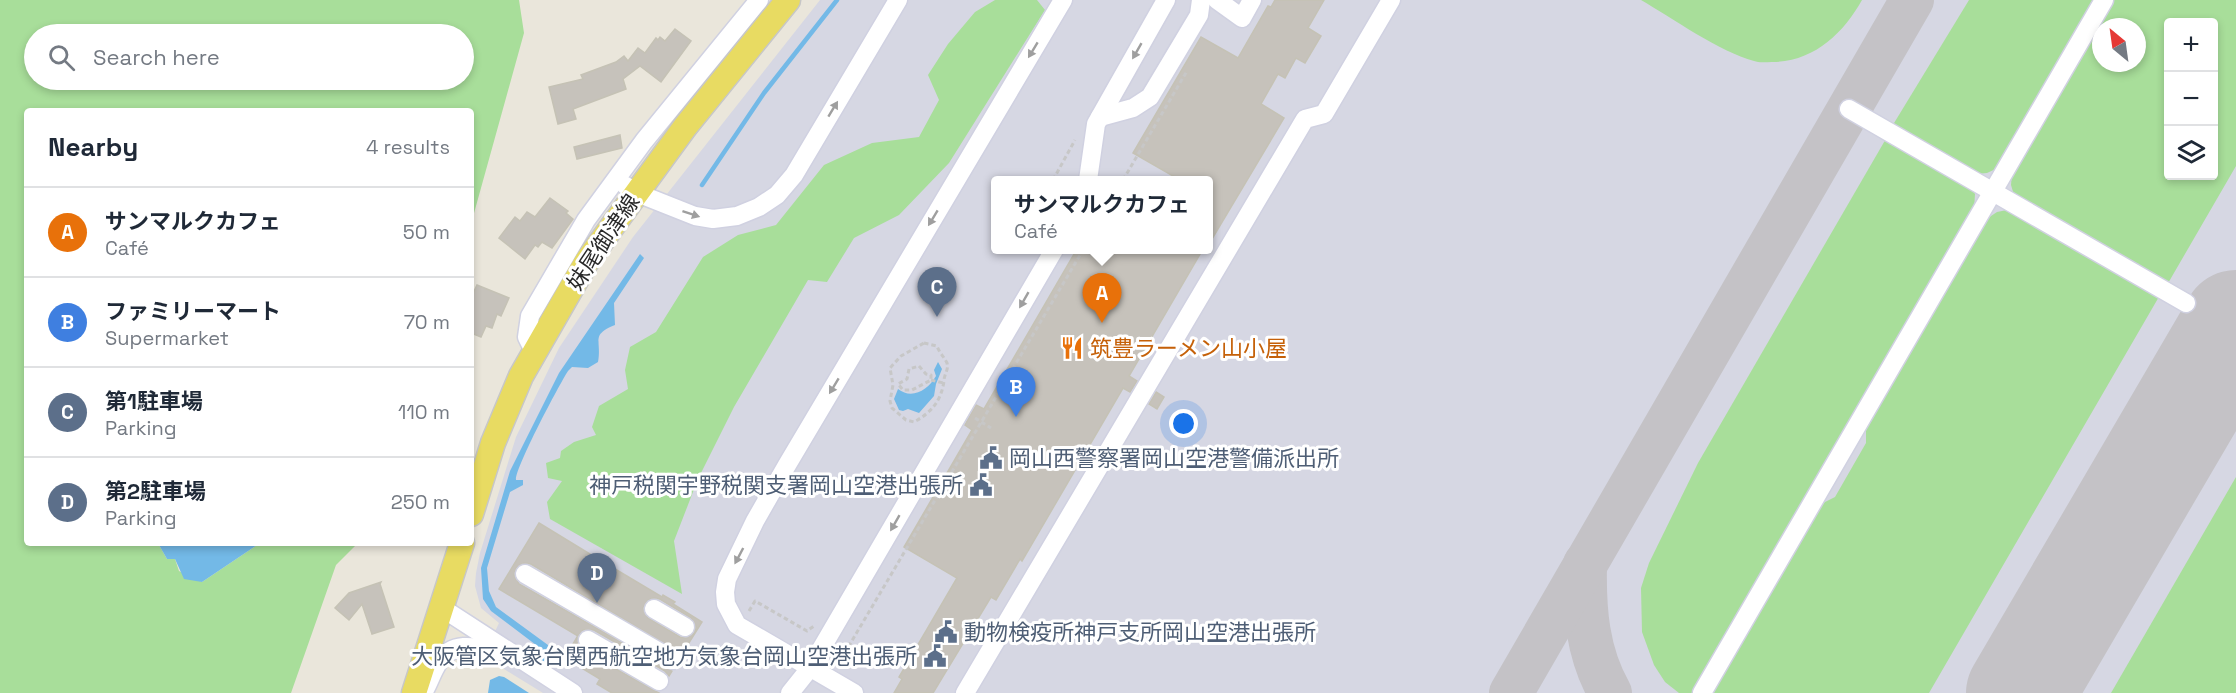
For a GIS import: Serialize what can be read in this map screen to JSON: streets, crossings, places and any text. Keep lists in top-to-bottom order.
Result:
{
  "streets": {
    "main road": ["妹尾御津線"]
  },
  "places": {
    "restaurant": ["筑豊ラーメン山小屋"],
    "public building": [
      "岡山西警察署岡山空港警備派出所",
      "神戸税関宇野税関支署岡山空港出張所",
      "動物検疫所神戸支所岡山空港出張所",
      "大阪管区気象台関西航空地方気象台岡山空港出張所"
    ]
  },
  "north": "top left",
  "page": {
    "map_buttons": ["+", "−"],
    "search": "Search here",
    "heading": ["Nearby", "4 results"],
    "popup": ["サンマルクカフェ", "Café"],
    "list": [
      {
        "mark": "A",
        "name": "サンマルクカフェ",
        "note": "Café",
        "value": "50 m"
      },
      {
        "mark": "B",
        "name": "ファミリーマート",
        "note": "Supermarket",
        "value": "70 m"
      },
      {
        "mark": "C",
        "name": "第1駐車場",
        "note": "Parking",
        "value": "110 m"
      },
      {
        "mark": "D",
        "name": "第2駐車場",
        "note": "Parking",
        "value": "250 m"
      }
    ],
    "pins": [
      "C",
      "A",
      "B",
      "D"
    ]
  }
}
